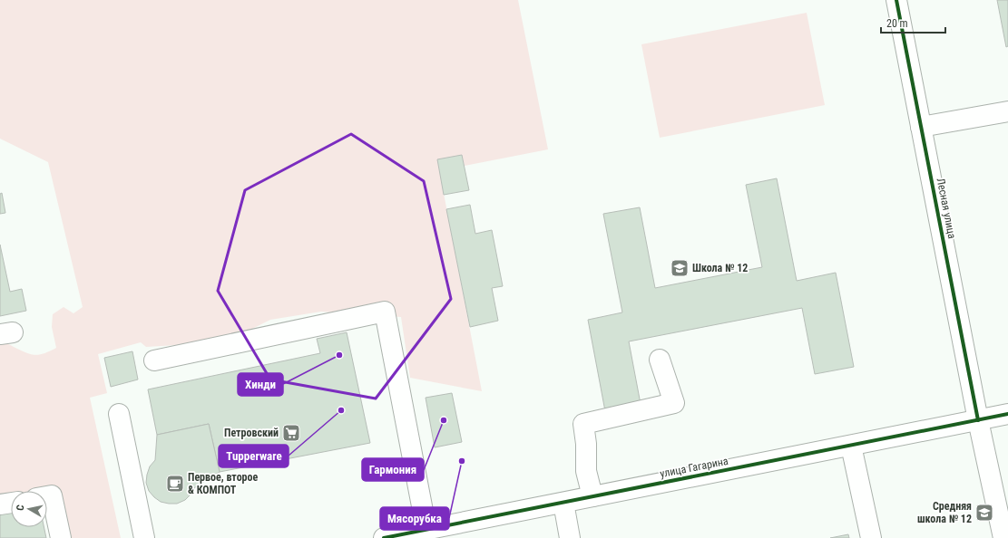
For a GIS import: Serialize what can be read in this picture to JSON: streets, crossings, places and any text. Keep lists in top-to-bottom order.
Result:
{
  "streets": {
    "street": ["Лесная улица", "улица Гагарина"]
  },
  "crossings": [
    ["Лесная улица", "улица Гагарина"]
  ],
  "places": {
    "school or university": ["Школа № 12", "Средняя школа № 12"],
    "other": [
      "Хинди",
      "Tupperware",
      "Гармония",
      "Мясорубка"
    ],
    "supermarket": ["Петровский"],
    "cafe": ["Первое, второе & КОМПОТ"]
  },
  "scale_bar": "20 m",
  "north": "left"
}
